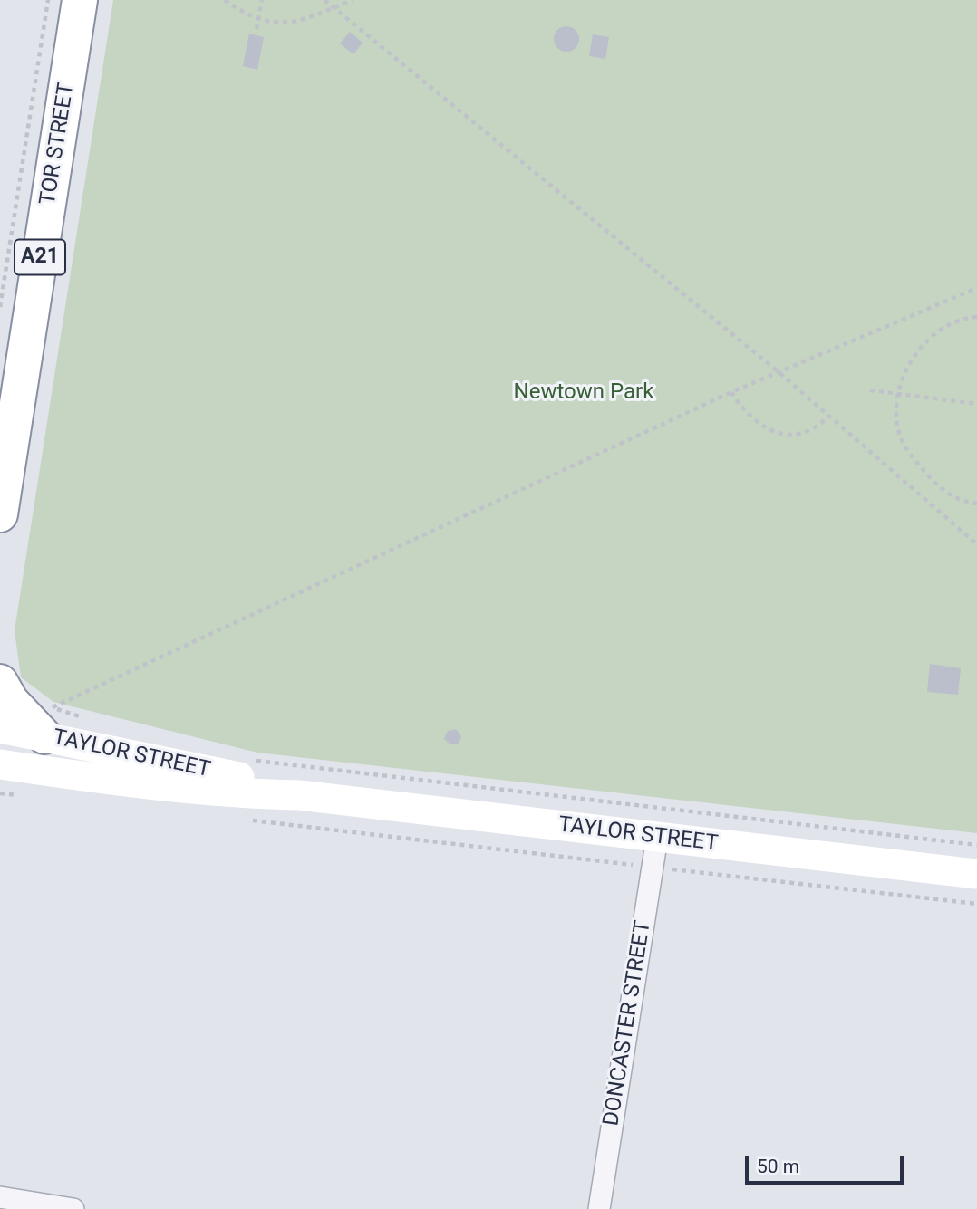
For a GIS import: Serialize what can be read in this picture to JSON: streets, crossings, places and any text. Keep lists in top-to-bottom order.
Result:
{
  "streets": {
    "highway": ["TOR STREET", "A21"],
    "street": ["TAYLOR STREET", "DONCASTER STREET"]
  },
  "crossings": [
    ["TAYLOR STREET", "DONCASTER STREET"]
  ],
  "parks": ["Newtown Park"],
  "scale_bar": "50 m"
}
